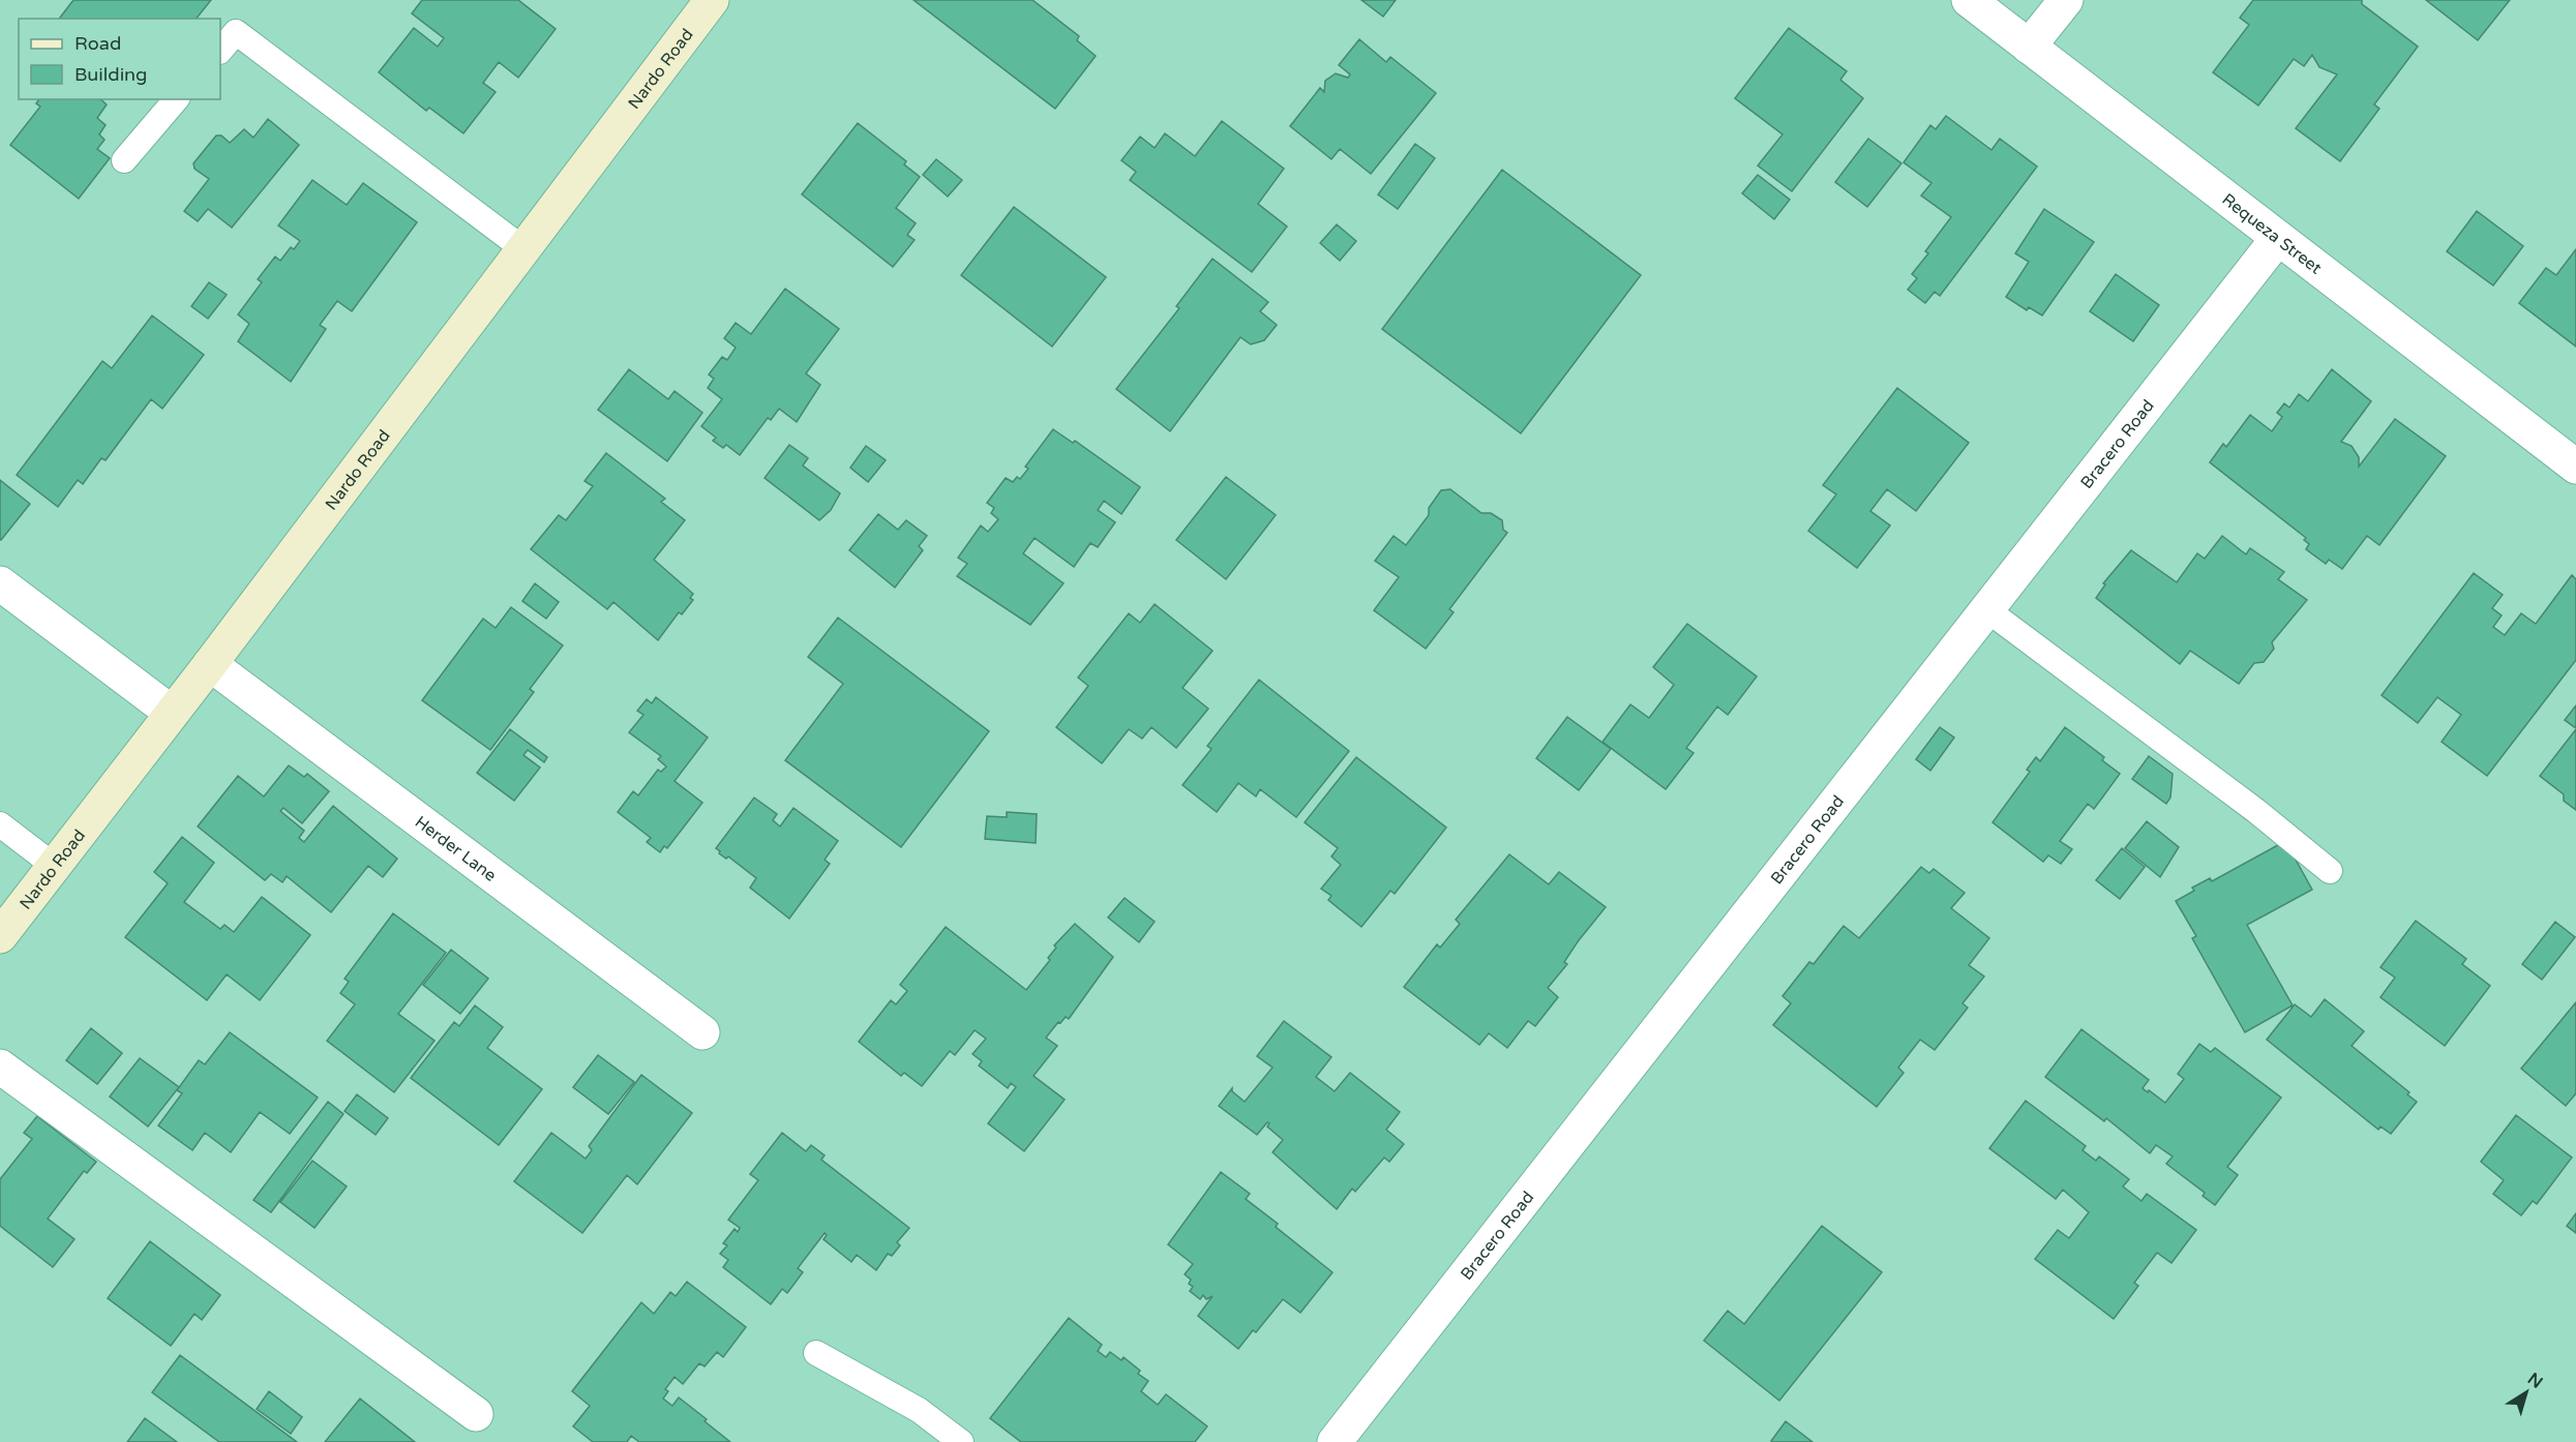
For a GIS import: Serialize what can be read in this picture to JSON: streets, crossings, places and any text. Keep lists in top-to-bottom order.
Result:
{
  "streets": {
    "street": [
      "Nardo Road",
      "Requeza Street",
      "Bracero Road",
      "Herder Lane"
    ]
  },
  "crossings": [
    ["Nardo Road", "Herder Lane"],
    ["Requeza Street", "Bracero Road"]
  ],
  "legend": ["Road", "Building"],
  "north": "top right"
}
